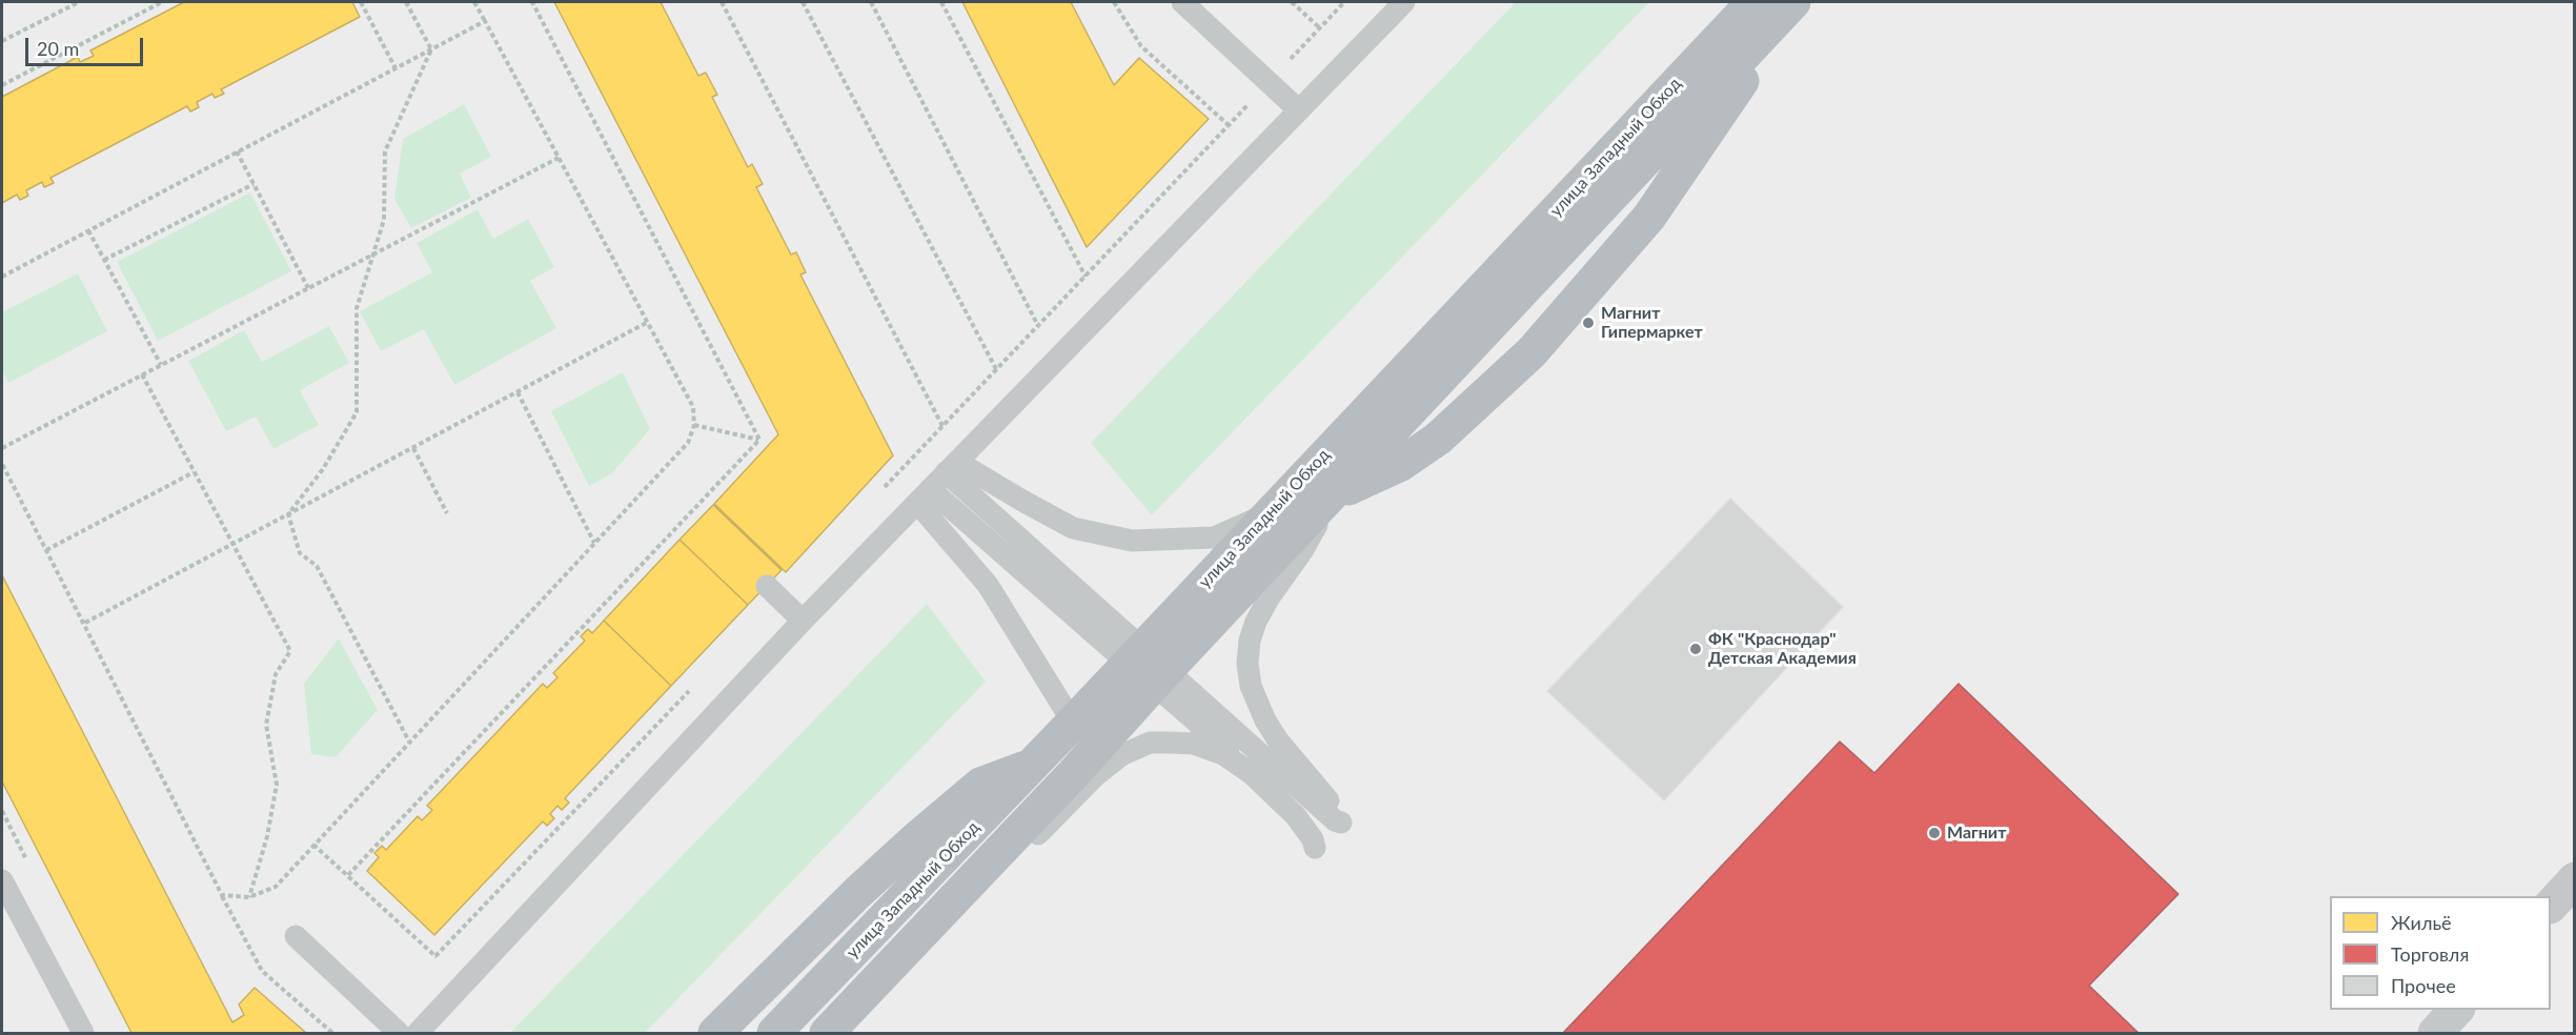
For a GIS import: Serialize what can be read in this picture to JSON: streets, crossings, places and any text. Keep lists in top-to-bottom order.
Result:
{
  "streets": {
    "highway": ["улица Западный Обход"]
  },
  "places": ["Магнит Гипермаркет", "ФК \"Краснодар\" Детская Академия", "Магнит"],
  "legend": ["Жильё", "Торговля", "Прочее"],
  "scale_bar": "20 m"
}
